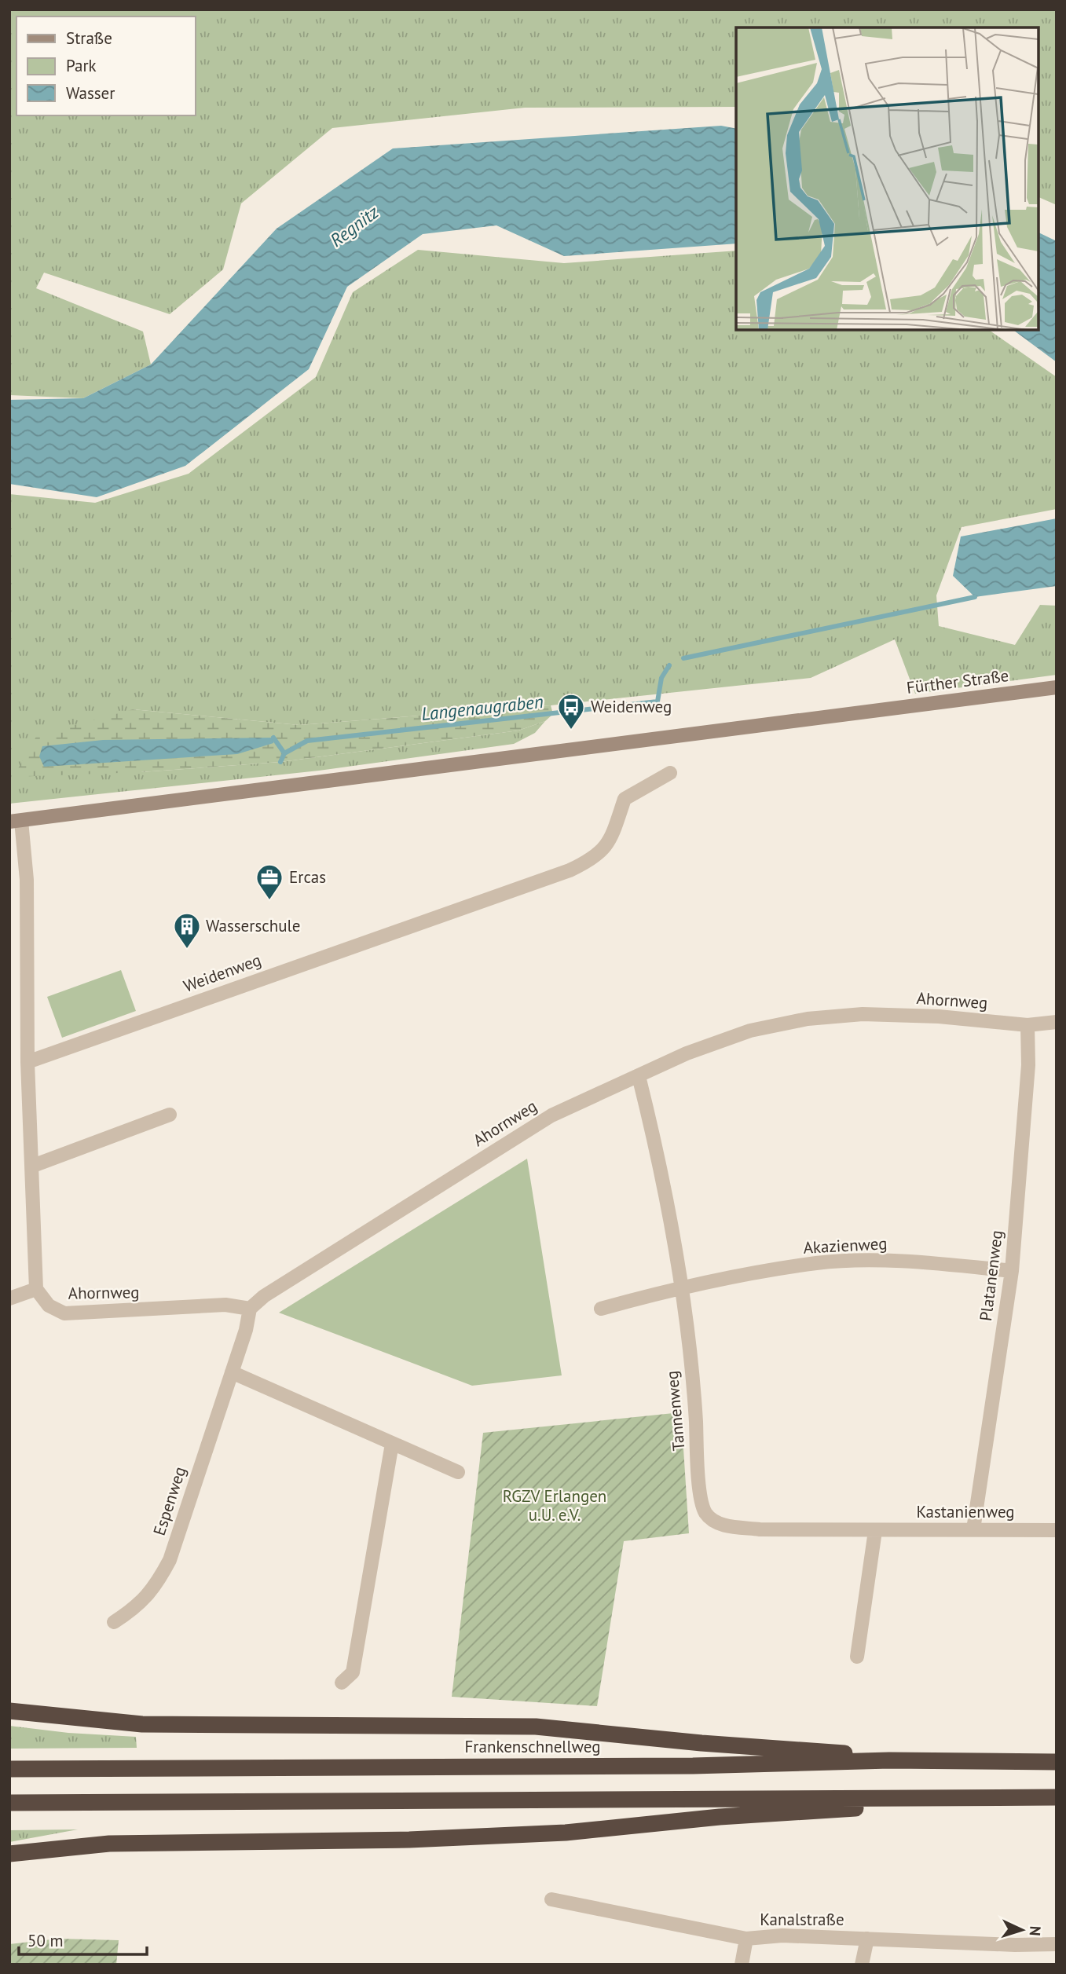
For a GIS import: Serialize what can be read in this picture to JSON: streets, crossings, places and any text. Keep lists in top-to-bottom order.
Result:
{
  "streets": {
    "highway": ["Frankenschnellweg"],
    "street": [
      "Fürther Straße",
      "Weidenweg",
      "Ahornweg",
      "Akazienweg",
      "Platanenweg",
      "Tannenweg",
      "Espenweg",
      "Kastanienweg",
      "Kanalstraße"
    ]
  },
  "crossings": [
    ["Ahornweg", "Platanenweg"],
    ["Ahornweg", "Tannenweg"],
    ["Ahornweg", "Espenweg"],
    ["Akazienweg", "Platanenweg"],
    ["Akazienweg", "Tannenweg"],
    ["Platanenweg", "Kastanienweg"],
    ["Tannenweg", "Kastanienweg"]
  ],
  "water": ["Regnitz", "Langenaugraben"],
  "parks": ["RGZV Erlangen u.U. e.V."],
  "places": {
    "bus stop": ["Weidenweg"],
    "office": ["Ercas"],
    "building": ["Wasserschule"]
  },
  "legend": ["Straße", "Park", "Wasser"],
  "scale_bar": "50 m",
  "north": "right"
}
